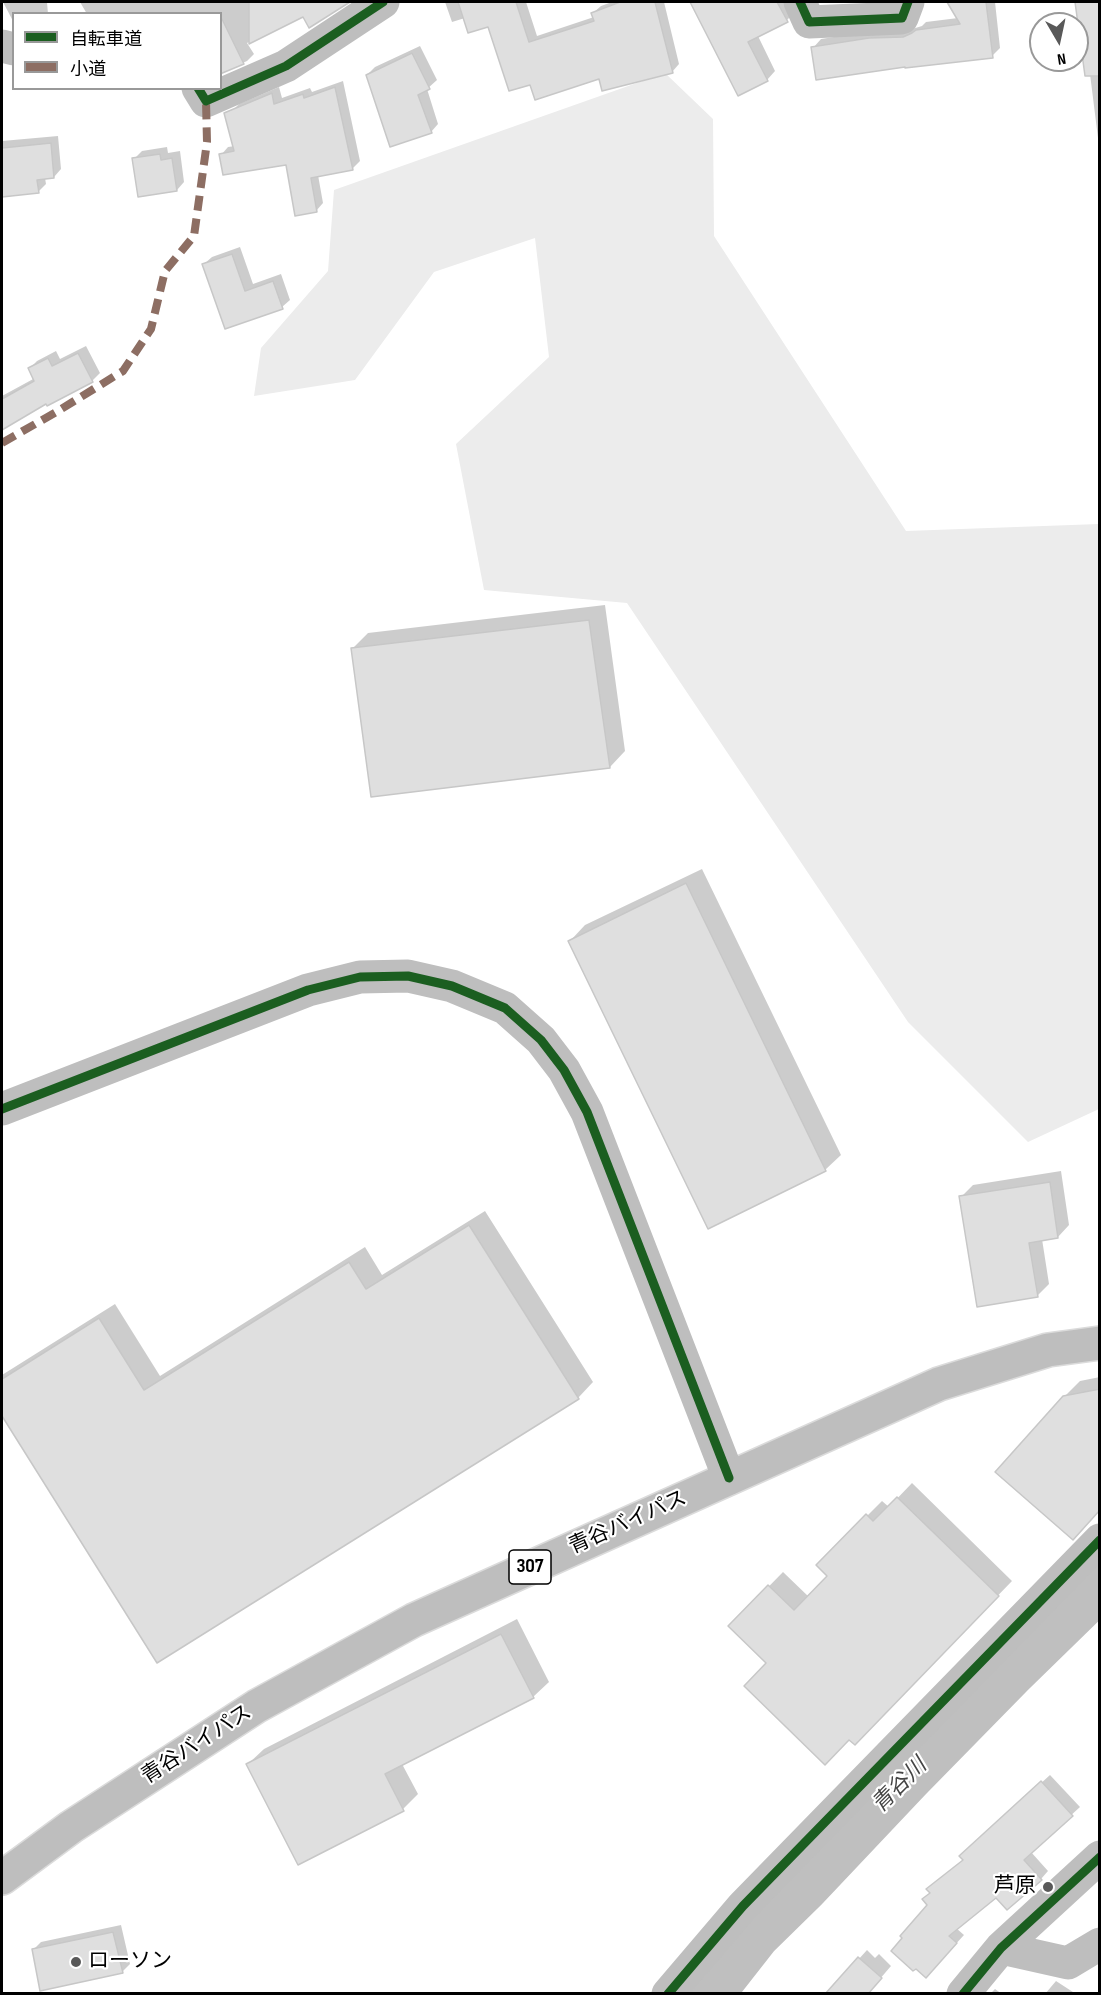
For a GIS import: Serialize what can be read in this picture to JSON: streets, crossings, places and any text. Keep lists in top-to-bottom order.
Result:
{
  "streets": {
    "main road": ["青谷バイパス", "307"]
  },
  "water": ["青谷川"],
  "places": ["芦原", "ローソン"],
  "legend": ["自転車道", "小道"],
  "north": "bottom"
}
